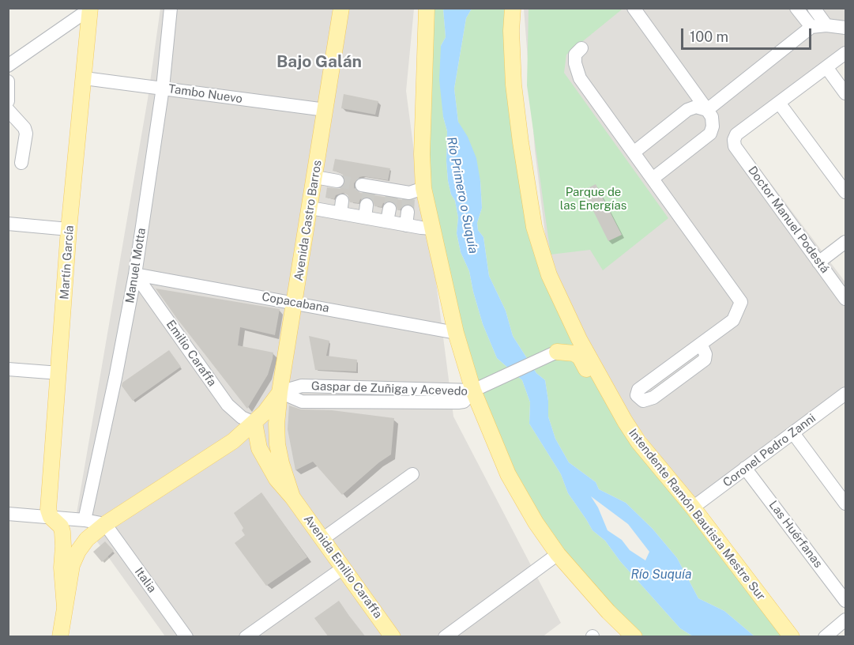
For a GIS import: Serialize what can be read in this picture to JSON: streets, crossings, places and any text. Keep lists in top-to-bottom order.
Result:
{
  "streets": {
    "main road": [
      "Avenida Castro Barros",
      "Martín García",
      "Intendente Ramón Bautista Mestre Sur",
      "Avenida Emilio Caraffa"
    ],
    "street": [
      "Tambo Nuevo",
      "Doctor Manuel Podestá",
      "Manuel Motta",
      "Copacabana",
      "Emilio Caraffa",
      "Gaspar de Zuñiga y Acevedo",
      "Coronel Pedro Zanni",
      "Las Huérfanas",
      "Italia"
    ]
  },
  "crossings": [
    ["Tambo Nuevo", "Avenida Castro Barros"],
    ["Tambo Nuevo", "Martín García"],
    ["Tambo Nuevo", "Manuel Motta"],
    ["Avenida Castro Barros", "Copacabana"],
    ["Avenida Castro Barros", "Emilio Caraffa"],
    ["Avenida Castro Barros", "Gaspar de Zuñiga y Acevedo"],
    ["Avenida Castro Barros", "Avenida Emilio Caraffa"],
    ["Avenida Castro Barros", "Italia"],
    ["Manuel Motta", "Copacabana"],
    ["Manuel Motta", "Emilio Caraffa"],
    ["Copacabana", "Emilio Caraffa"],
    ["Emilio Caraffa", "Avenida Emilio Caraffa"],
    ["Gaspar de Zuñiga y Acevedo", "Avenida Emilio Caraffa"],
    ["Coronel Pedro Zanni", "Intendente Ramón Bautista Mestre Sur"],
    ["Coronel Pedro Zanni", "Las Huérfanas"]
  ],
  "districts": ["Bajo Galán"],
  "water": ["Río Primero o Suquía", "Río Suquía"],
  "parks": ["Parque de las Energías"],
  "scale_bar": "100 m"
}
